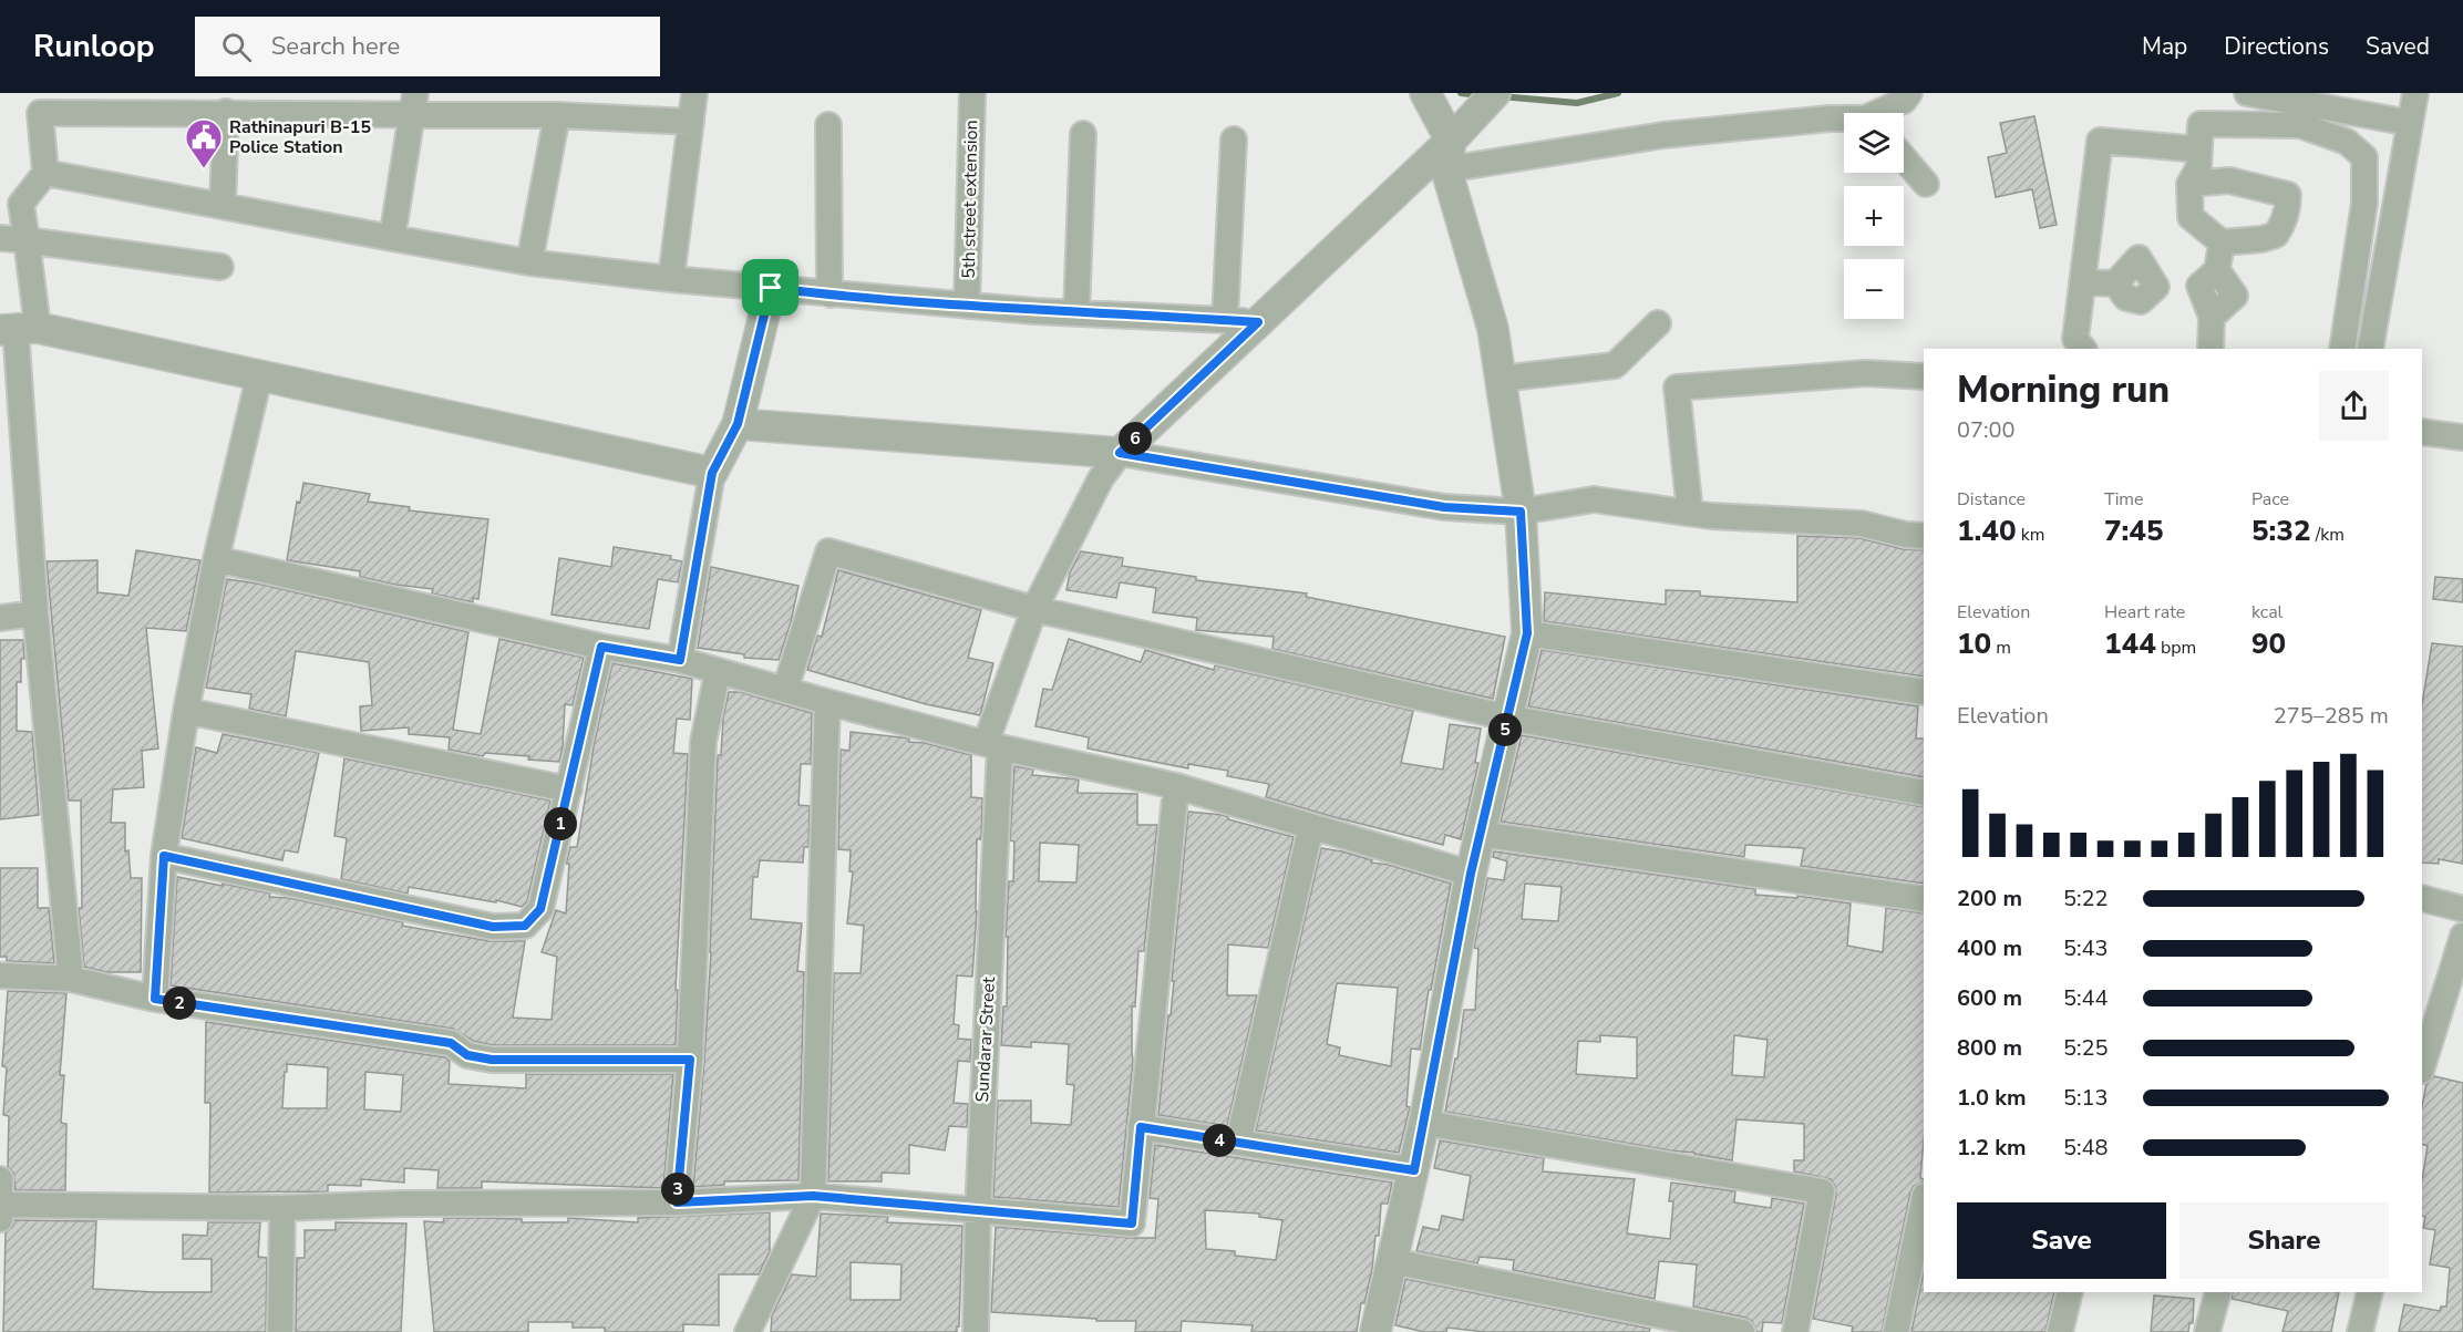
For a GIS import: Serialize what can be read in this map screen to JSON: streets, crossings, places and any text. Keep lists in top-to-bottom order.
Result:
{
  "streets": {
    "street": ["5th street extension", "Sundarar Street"]
  },
  "places": {
    "public building": ["Rathinapuri B-15 Police Station"]
  },
  "page": {
    "header": "Runloop",
    "search": "Search here",
    "nav": ["Map", "Directions", "Saved"],
    "map_buttons": ["+", "−"],
    "heading": ["Morning run", "07:00"],
    "pins": [
      "6",
      "5",
      "1",
      "2",
      "4",
      "3"
    ],
    "stats": [
      ["Distance", "1.40 km"],
      ["Time", "7:45"],
      ["Pace", "5:32 /km"],
      ["Elevation", "10 m"],
      ["Heart rate", "144 bpm"],
      ["kcal", "90"]
    ],
    "chart": ["Elevation", "275–285 m"],
    "list": [
      {
        "name": "200 m",
        "note": "5:22"
      },
      {
        "name": "400 m",
        "note": "5:43"
      },
      {
        "name": "600 m",
        "note": "5:44"
      },
      {
        "name": "800 m",
        "note": "5:25"
      },
      {
        "name": "1.0 km",
        "note": "5:13"
      },
      {
        "name": "1.2 km",
        "note": "5:48"
      }
    ],
    "buttons": ["Save", "Share"]
  }
}
